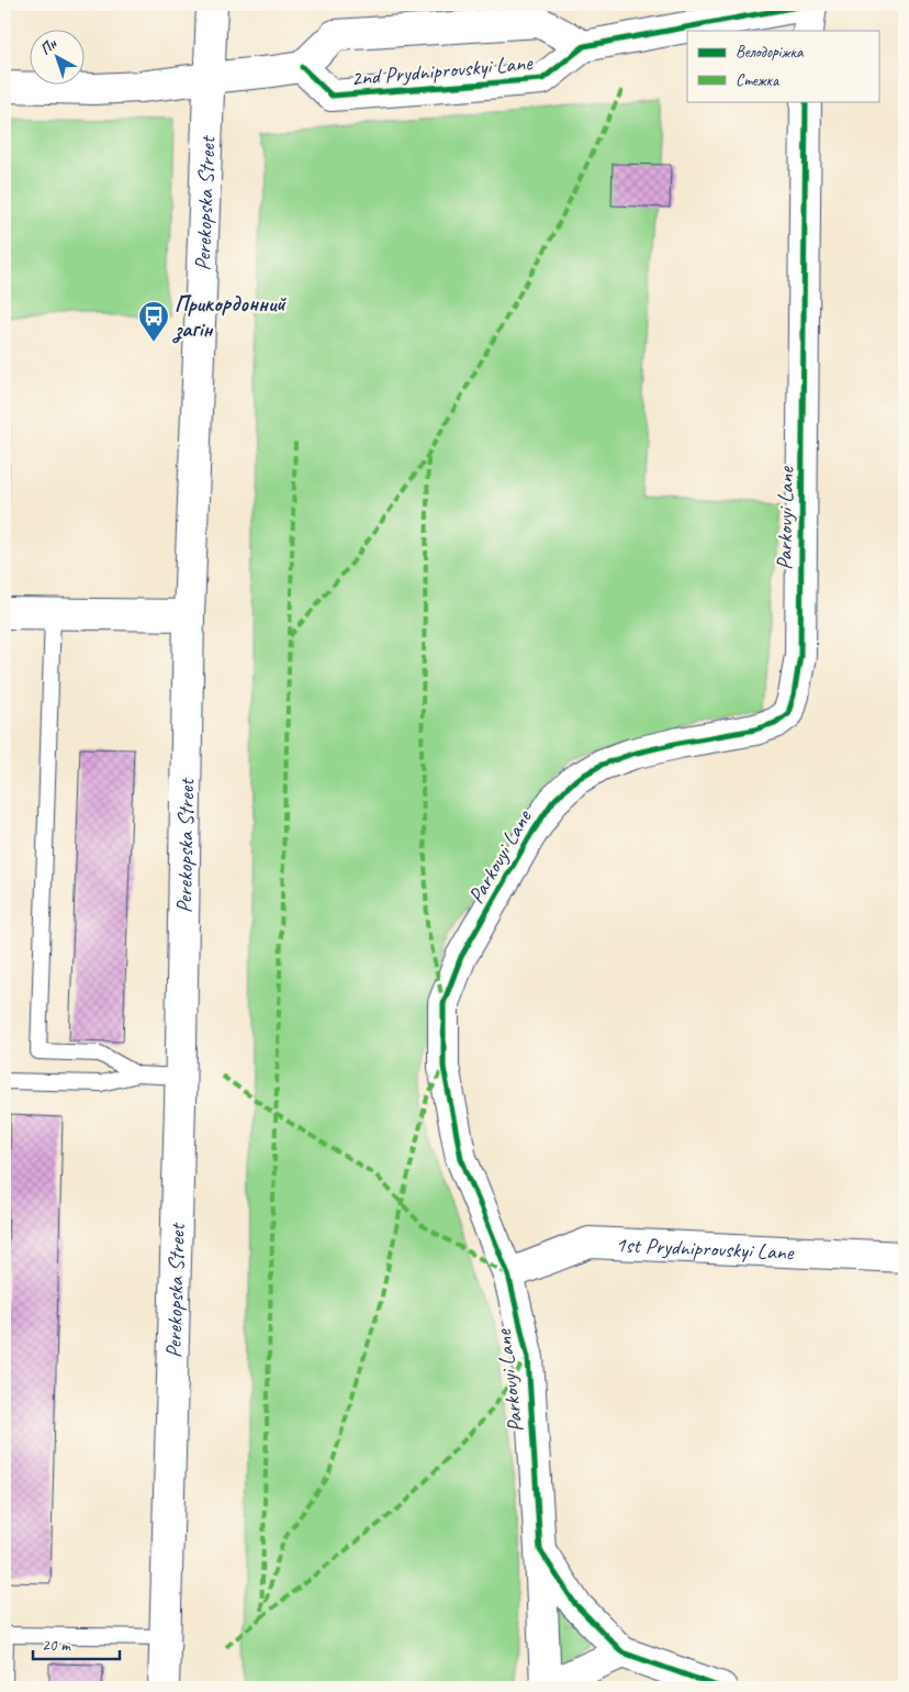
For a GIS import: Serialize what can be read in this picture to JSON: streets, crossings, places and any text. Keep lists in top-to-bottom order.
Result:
{
  "streets": {
    "street": [
      "2nd Prydniprovskyi Lane",
      "Perekopska Street",
      "Parkovyi Lane",
      "1st Prydniprovskyi Lane"
    ]
  },
  "crossings": [
    ["Parkovyi Lane", "1st Prydniprovskyi Lane"]
  ],
  "places": {
    "bus stop": ["Прикордонний загін"]
  },
  "legend": ["Велодоріжка", "Стежка"],
  "scale_bar": "20 m",
  "north": "top left"
}
